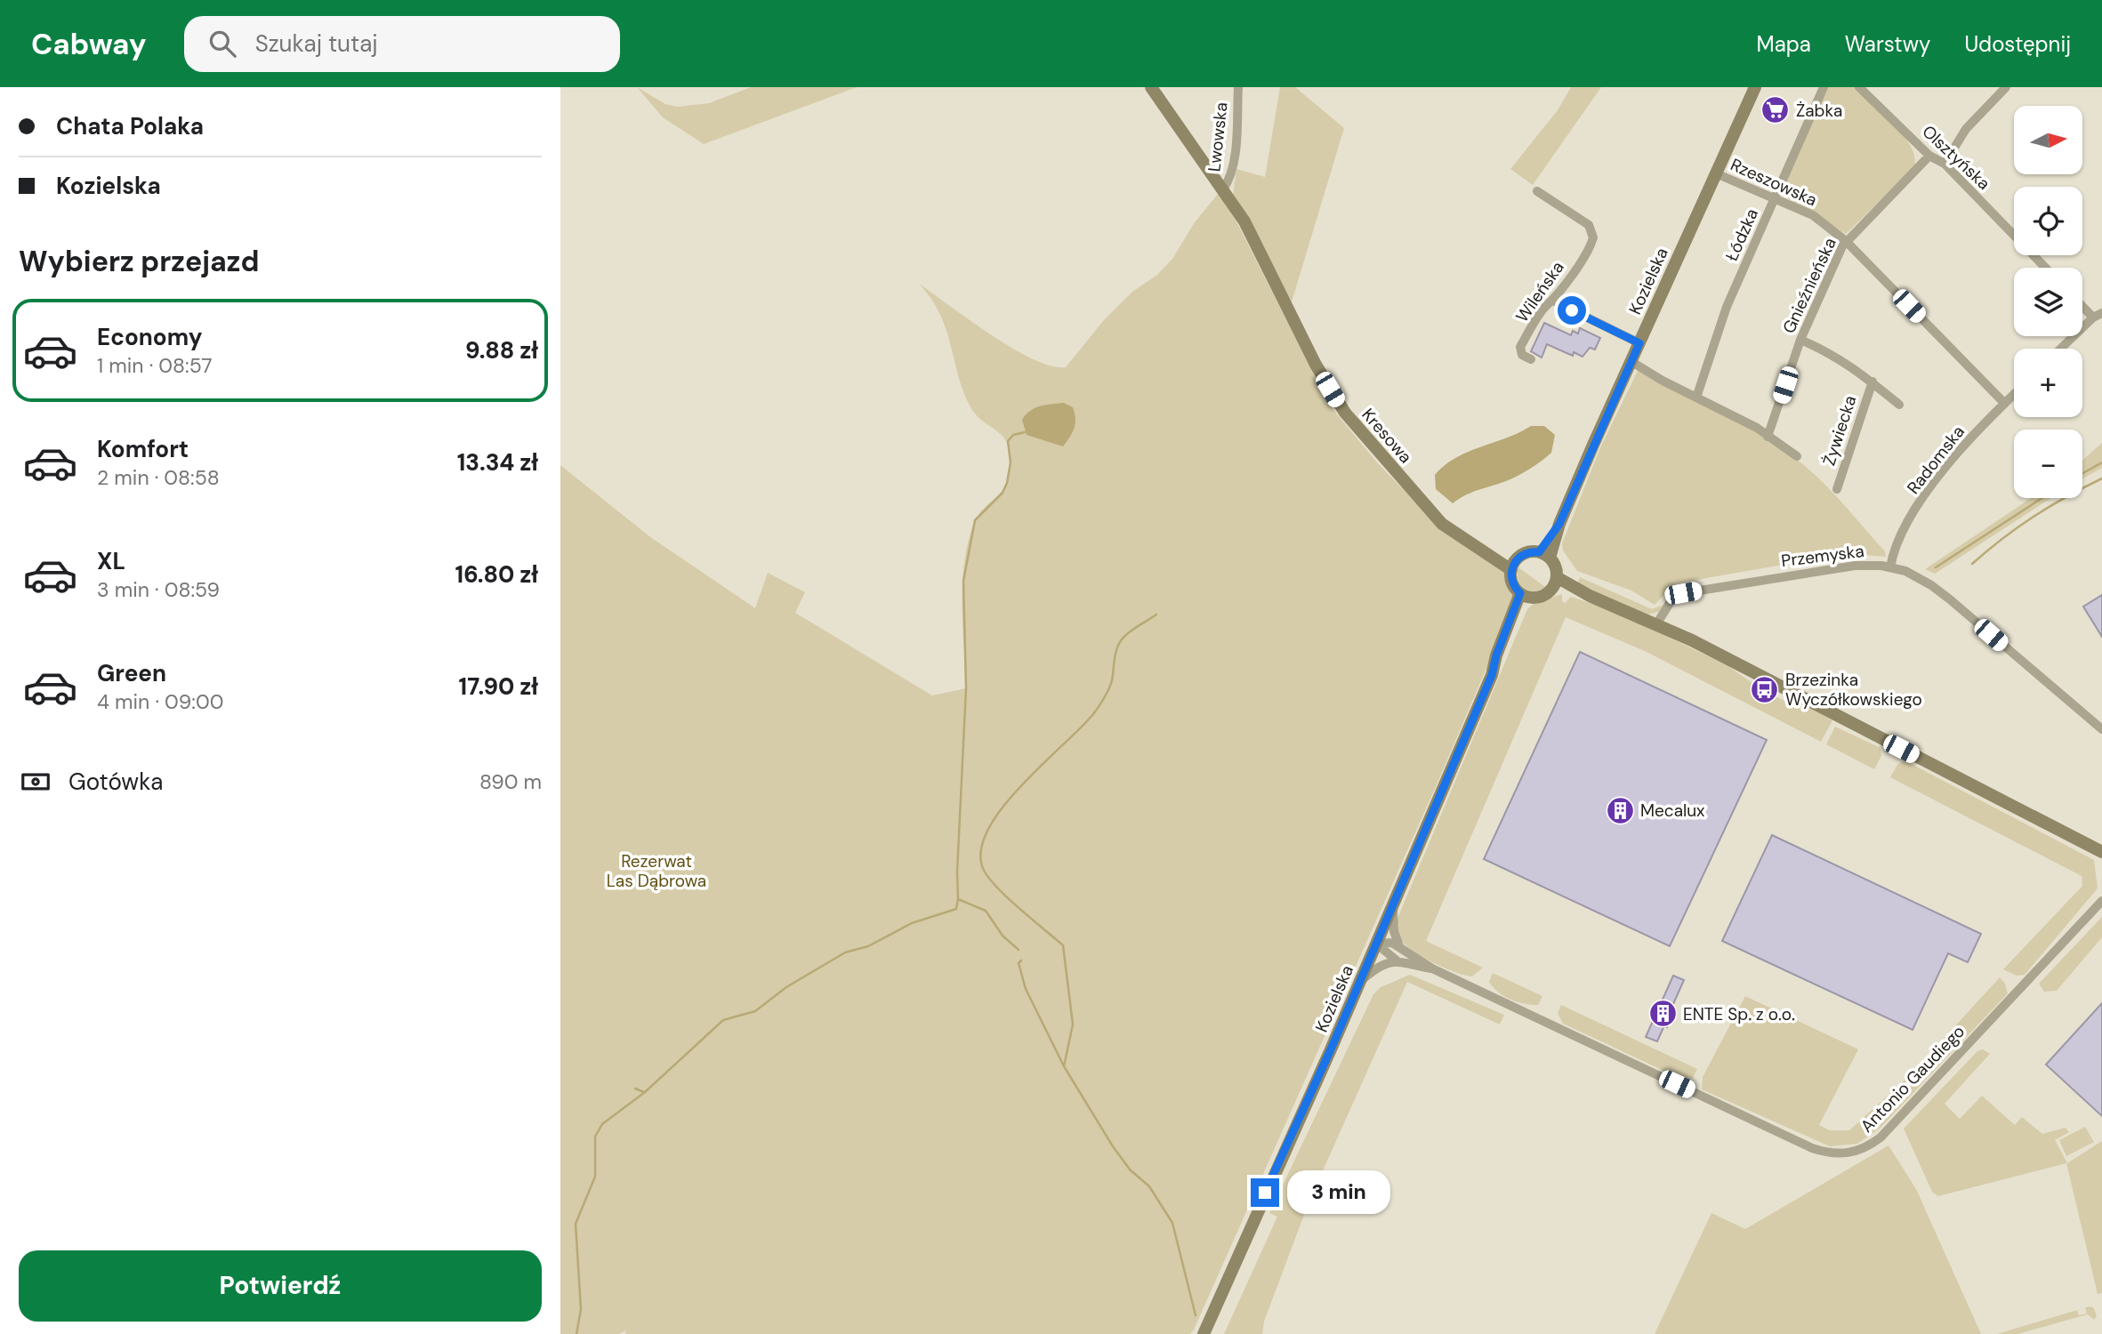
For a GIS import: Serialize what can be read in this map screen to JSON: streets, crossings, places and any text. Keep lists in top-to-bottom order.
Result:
{
  "streets": {
    "street": [
      "Lwowska",
      "Olsztyńska",
      "Rzeszowska",
      "Łódzka",
      "Kozielska",
      "Gnieźnieńska",
      "Wileńska",
      "Żywiecka",
      "Kresowa",
      "Radomska",
      "Przemyska",
      "Antonio Gaudiego"
    ]
  },
  "crossings": [
    ["Lwowska", "Kresowa"],
    ["Olsztyńska", "Gnieźnieńska"],
    ["Rzeszowska", "Łódzka"],
    ["Rzeszowska", "Kozielska"],
    ["Rzeszowska", "Gnieźnieńska"],
    ["Rzeszowska", "Radomska"],
    ["Kozielska", "Kresowa"],
    ["Kozielska", "Antonio Gaudiego"],
    ["Gnieźnieńska", "Żywiecka"],
    ["Radomska", "Przemyska"]
  ],
  "parks": ["Rezerwat Las Dąbrowa"],
  "places": {
    "supermarket": ["Żabka"],
    "bus stop": ["Brzezinka Wyczółkowskiego"],
    "building": ["Mecalux", "ENTE Sp. z o.o."]
  },
  "north": "right",
  "page": {
    "header": "Cabway",
    "search": "Szukaj tutaj",
    "nav": ["Mapa", "Warstwy", "Udostępnij"],
    "banner": ["Chata Polaka", "Kozielska"],
    "map_buttons": ["+", "−"],
    "heading": "Wybierz przejazd",
    "list": [
      {
        "name": "Economy",
        "note": "1 min · 08:57",
        "value": "9.88 zł"
      },
      {
        "name": "Komfort",
        "note": "2 min · 08:58",
        "value": "13.34 zł"
      },
      {
        "name": "XL",
        "note": "3 min · 08:59",
        "value": "16.80 zł"
      },
      {
        "name": "Green",
        "note": "4 min · 09:00",
        "value": "17.90 zł"
      }
    ],
    "pay": ["Gotówka", "890 m"],
    "bubble": "3 min",
    "buttons": "Potwierdź"
  }
}
